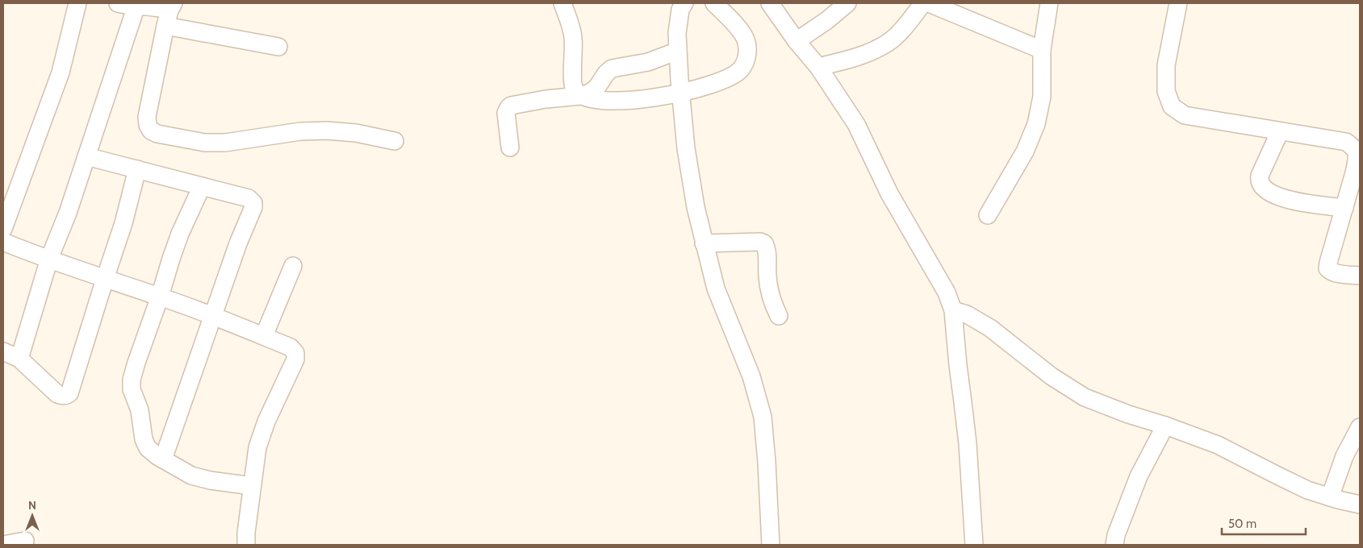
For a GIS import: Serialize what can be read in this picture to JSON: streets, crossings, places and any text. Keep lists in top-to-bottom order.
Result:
{
  "scale_bar": "50 m",
  "north": "top"
}
